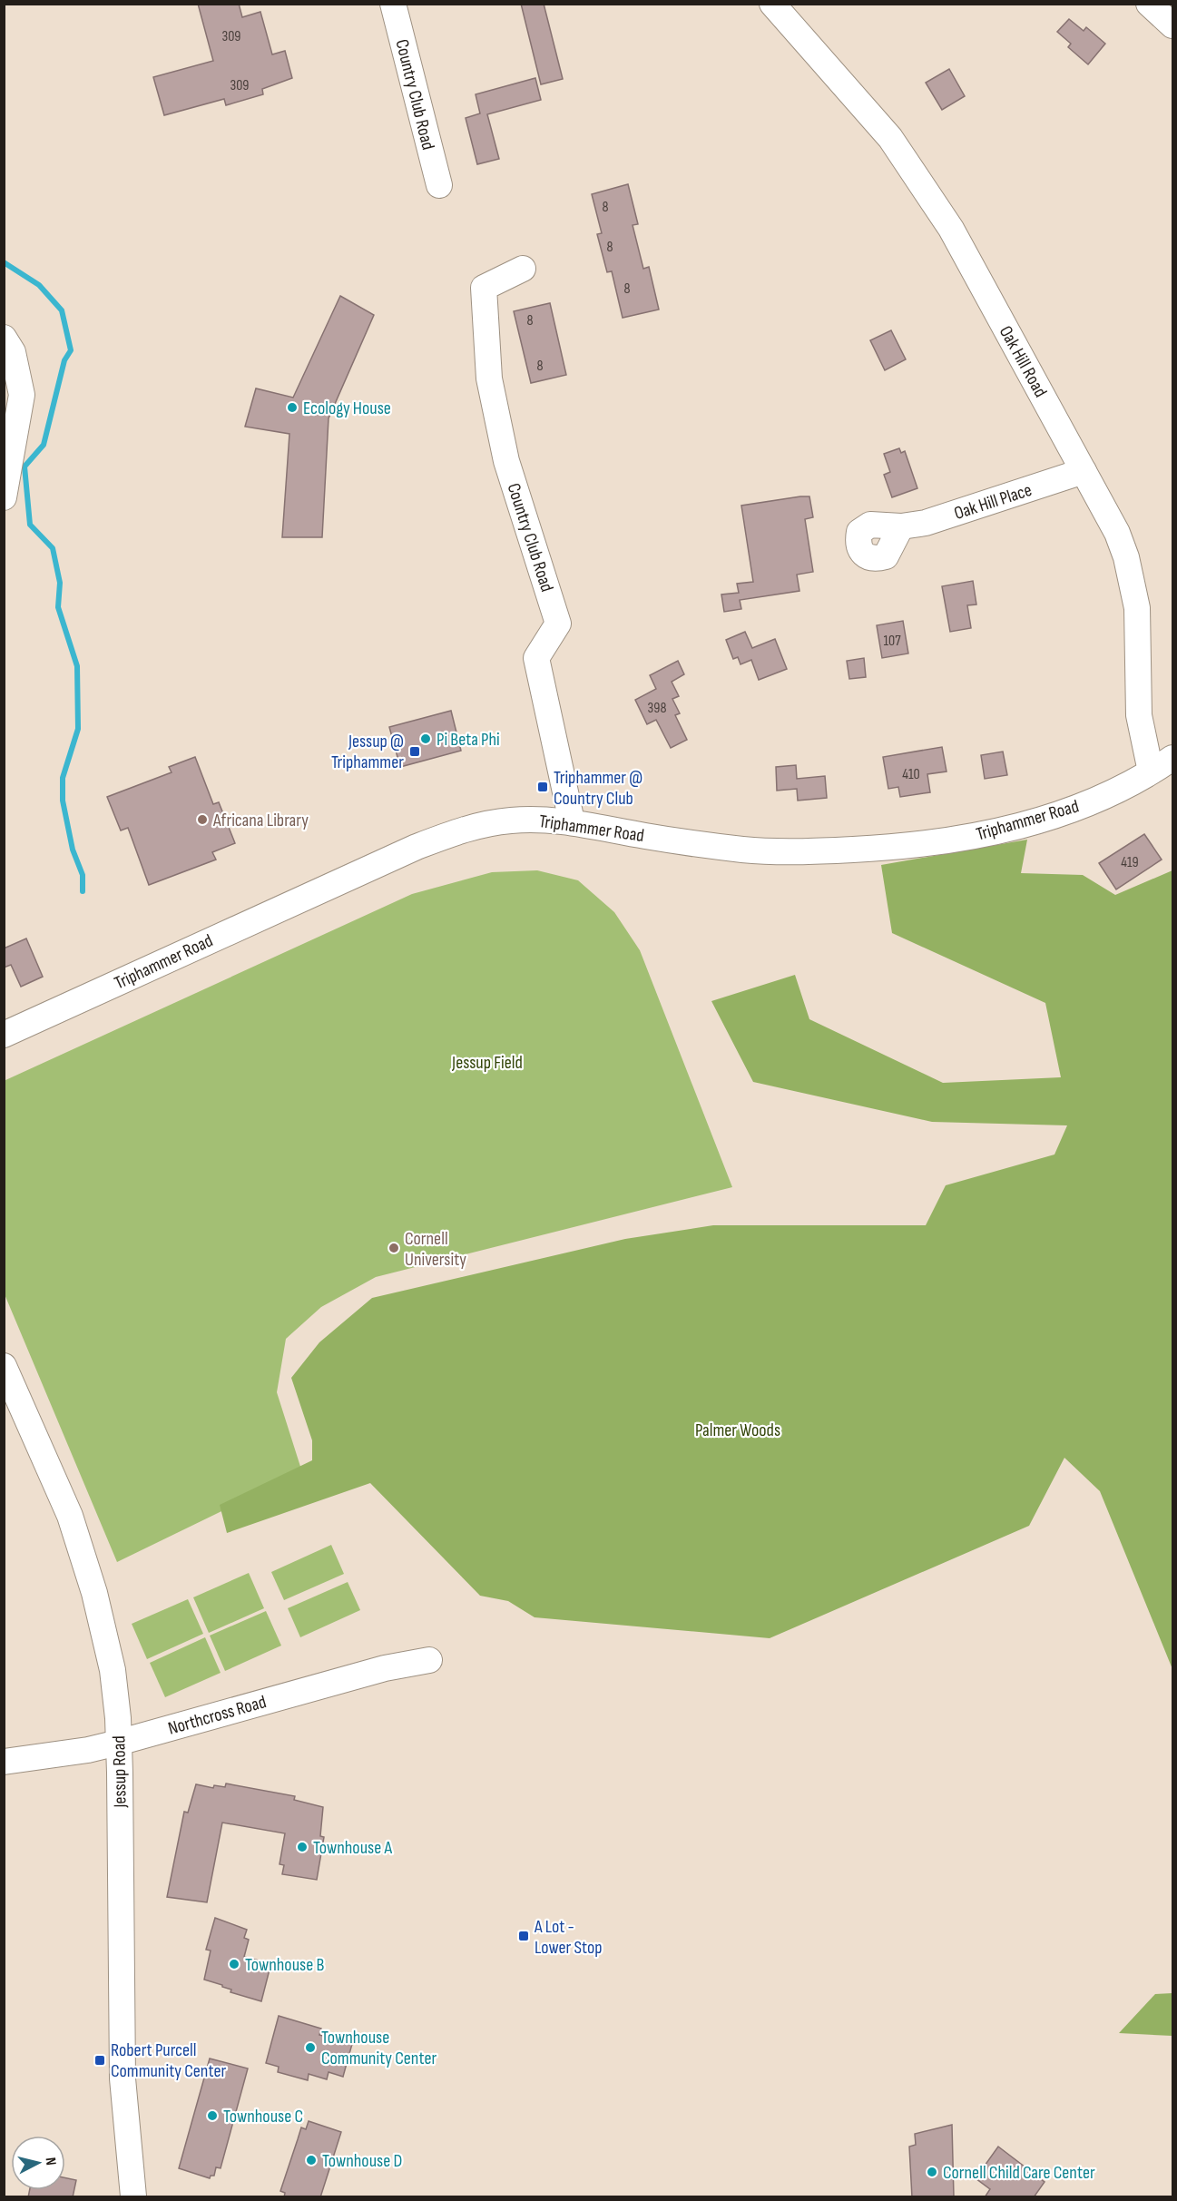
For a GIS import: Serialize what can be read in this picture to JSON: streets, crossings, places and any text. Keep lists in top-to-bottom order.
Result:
{
  "streets": {
    "street": [
      "Country Club Road",
      "Oak Hill Road",
      "Oak Hill Place",
      "Triphammer Road",
      "Northcross Road",
      "Jessup Road"
    ]
  },
  "crossings": [
    ["Country Club Road", "Triphammer Road"],
    ["Oak Hill Road", "Oak Hill Place"],
    ["Oak Hill Road", "Triphammer Road"],
    ["Northcross Road", "Jessup Road"]
  ],
  "parks": ["Jessup Field", "Palmer Woods"],
  "places": {
    "other": [
      "Ecology House",
      "Pi Beta Phi",
      "Africana Library",
      "Cornell University",
      "Townhouse A",
      "Townhouse B",
      "Townhouse Community Center",
      "Townhouse C",
      "Townhouse D",
      "Cornell Child Care Center"
    ],
    "transit": [
      "Jessup @ Triphammer",
      "Triphammer @ Country Club",
      "A Lot - Lower Stop",
      "Robert Purcell Community Center"
    ]
  },
  "house_numbers": [
    "309",
    "309",
    "8",
    "8",
    "8",
    "8",
    "8",
    "107",
    "398",
    "410",
    "419"
  ],
  "north": "right"
}
